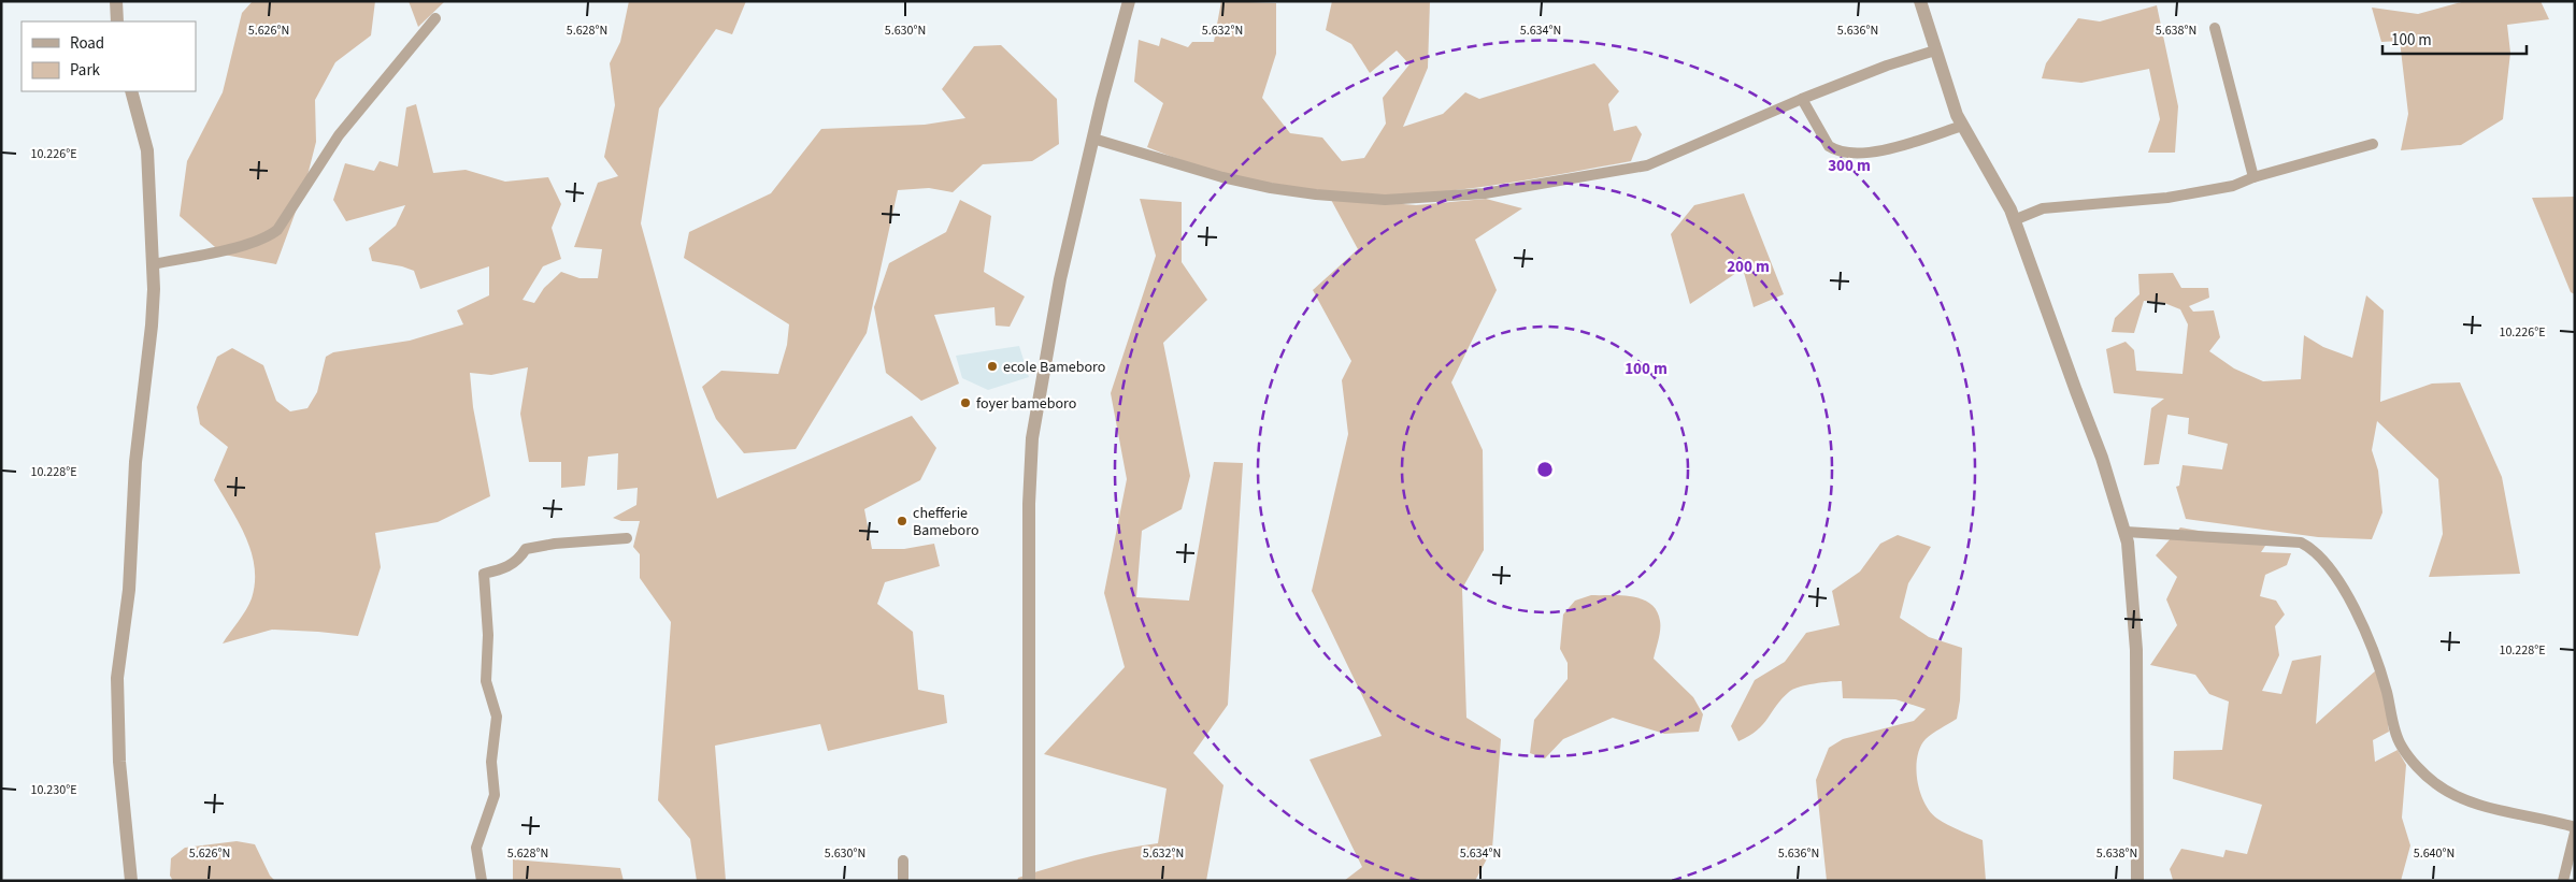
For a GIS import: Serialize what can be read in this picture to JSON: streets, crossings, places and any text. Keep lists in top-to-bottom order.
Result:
{
  "places": ["ecole Bameboro", "foyer bameboro", "chefferie Bameboro"],
  "legend": ["Road", "Park"],
  "scale_bar": "100 m",
  "coordinates": [
    "5.626°N",
    "5.628°N",
    "5.630°N",
    "5.632°N",
    "5.634°N",
    "5.636°N",
    "5.638°N",
    "10.226°E",
    "10.228°E",
    "10.230°E",
    "5.640°N"
  ],
  "rings": ["300 m", "200 m", "100 m"]
}
